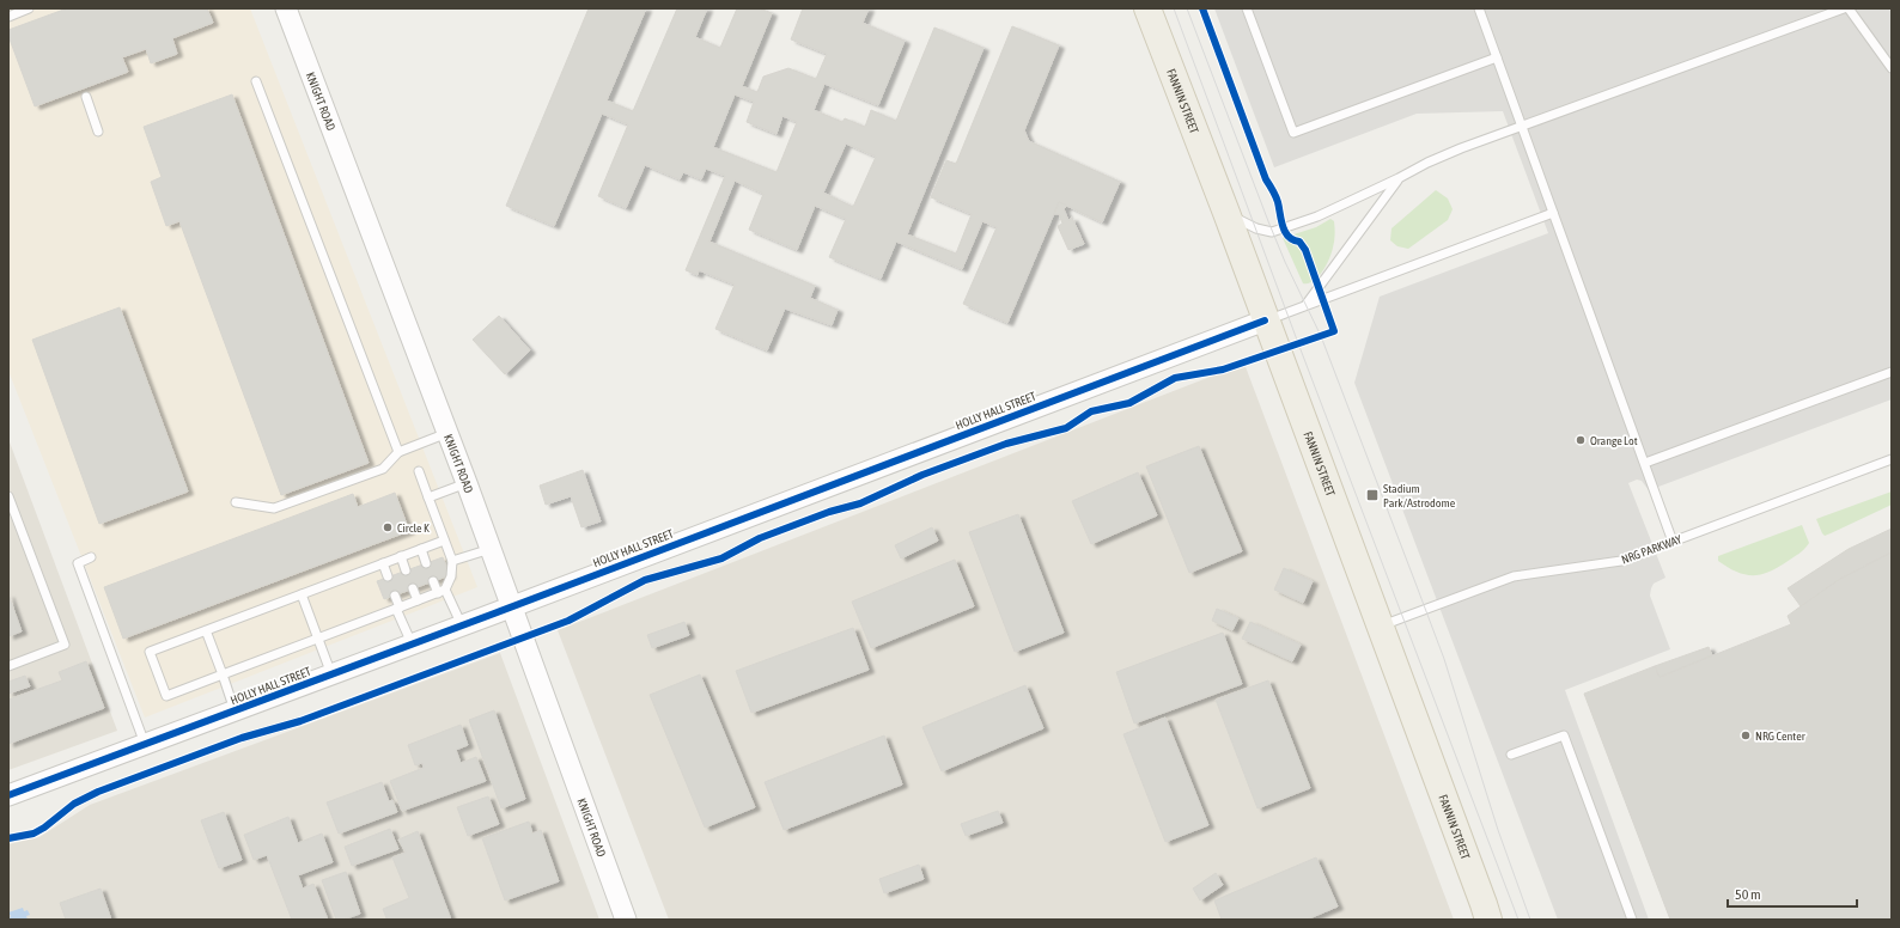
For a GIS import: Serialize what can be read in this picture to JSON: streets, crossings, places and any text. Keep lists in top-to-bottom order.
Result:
{
  "streets": {
    "main road": ["FANNIN STREET"],
    "street": ["KNIGHT ROAD", "HOLLY HALL STREET"],
    "lane": ["NRG PARKWAY"]
  },
  "crossings": [
    ["KNIGHT ROAD", "HOLLY HALL STREET"],
    ["FANNIN STREET", "HOLLY HALL STREET"],
    ["FANNIN STREET", "NRG PARKWAY"]
  ],
  "places": {
    "other": ["Orange Lot", "Circle K", "NRG Center"],
    "transit": ["Stadium Park/Astrodome"]
  },
  "scale_bar": "50 m"
}
